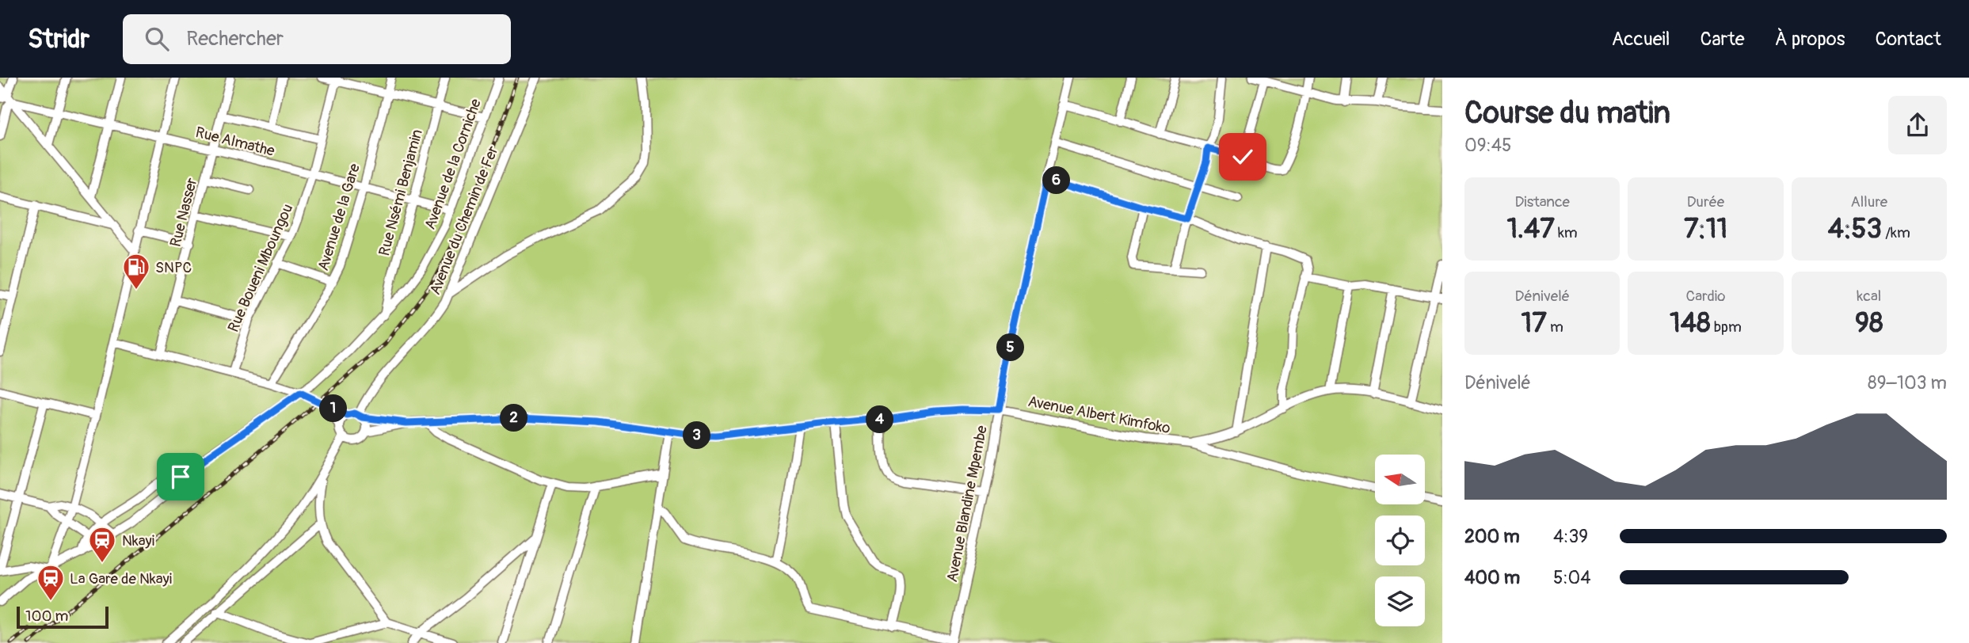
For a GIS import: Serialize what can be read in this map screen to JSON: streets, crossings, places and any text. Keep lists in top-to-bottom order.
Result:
{
  "streets": {
    "street": [
      "Rue Almathe",
      "Avenue de la Corniche",
      "Rue Nsémi Benjamin",
      "Rue Nasser",
      "Avenue de la Gare",
      "Avenue du Chemin de Fer",
      "Rue Boueni Mboungou",
      "Avenue Albert Kimfoko",
      "Avenue Blandine Mpembe"
    ]
  },
  "crossings": [
    ["Rue Almathe", "Avenue de la Corniche"],
    ["Rue Almathe", "Rue Nsémi Benjamin"],
    ["Rue Almathe", "Rue Nasser"],
    ["Rue Almathe", "Avenue de la Gare"],
    ["Rue Almathe", "Rue Boueni Mboungou"],
    ["Avenue de la Corniche", "Rue Nsémi Benjamin"],
    ["Avenue du Chemin de Fer", "Avenue Albert Kimfoko"],
    ["Avenue Albert Kimfoko", "Avenue Blandine Mpembe"]
  ],
  "places": {
    "fuel station": ["SNPC"],
    "station": ["Nkayi", "La Gare de Nkayi"]
  },
  "scale_bar": "100 m",
  "north": "left",
  "page": {
    "header": "Stridr",
    "search": "Rechercher",
    "nav": [
      "Accueil",
      "Carte",
      "À propos",
      "Contact"
    ],
    "heading": ["Course du matin", "09:45"],
    "pins": [
      "6",
      "5",
      "1",
      "2",
      "4",
      "3"
    ],
    "stats": [
      ["Distance", "1.47 km"],
      ["Durée", "7:11"],
      ["Allure", "4:53 /km"],
      ["Dénivelé", "17 m"],
      ["Cardio", "148 bpm"],
      ["kcal", "98"]
    ],
    "chart": ["Dénivelé", "89–103 m"],
    "list": [
      {
        "name": "200 m",
        "note": "4:39"
      },
      {
        "name": "400 m",
        "note": "5:04"
      }
    ],
    "scale": "100 m"
  }
}
